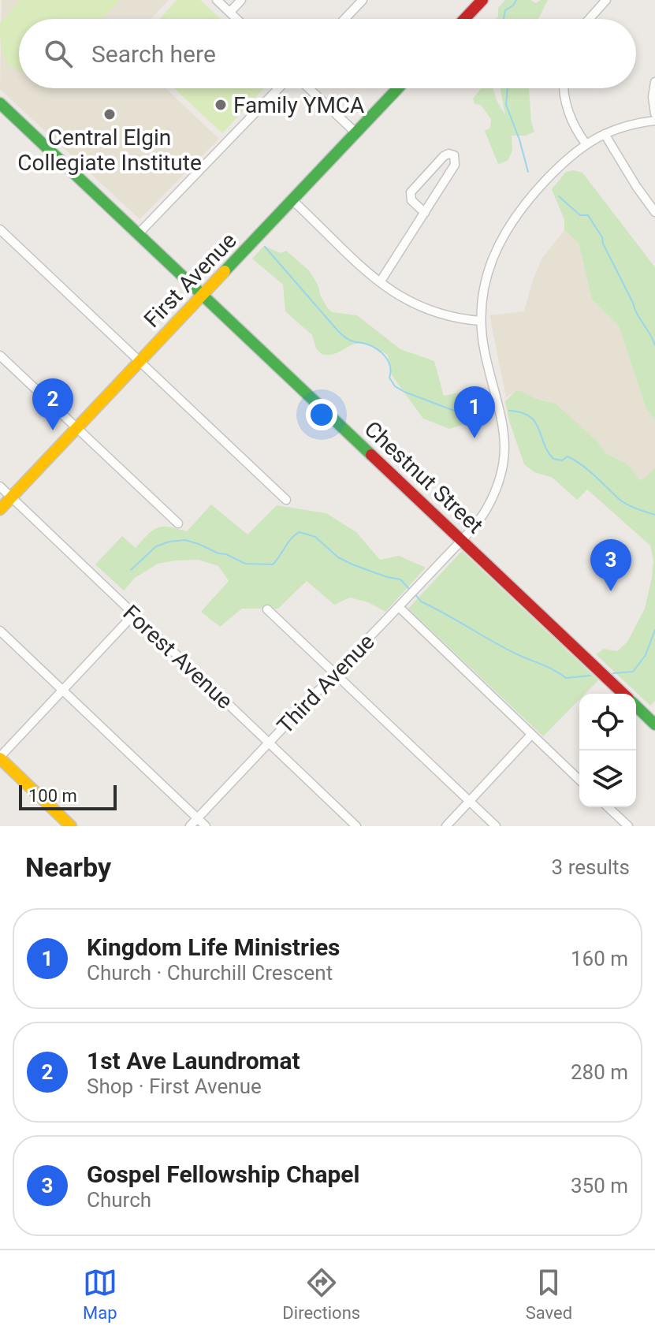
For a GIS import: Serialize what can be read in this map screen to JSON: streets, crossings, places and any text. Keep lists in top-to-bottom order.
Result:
{
  "streets": {
    "street": [
      "First Avenue",
      "Chestnut Street",
      "Forest Avenue",
      "Third Avenue"
    ]
  },
  "crossings": [
    ["First Avenue", "Chestnut Street"],
    ["First Avenue", "Forest Avenue"],
    ["Chestnut Street", "Third Avenue"],
    ["Forest Avenue", "Third Avenue"]
  ],
  "places": ["Family YMCA", "Central Elgin Collegiate Institute"],
  "scale_bar": "100 m",
  "page": {
    "search": "Search here",
    "pins": ["2", "1", "3"],
    "scale": "100 m",
    "heading": ["Nearby", "3 results"],
    "list": [
      {
        "mark": "1",
        "name": "Kingdom Life Ministries",
        "note": "Church · Churchill Crescent",
        "value": "160 m"
      },
      {
        "mark": "2",
        "name": "1st Ave Laundromat",
        "note": "Shop · First Avenue",
        "value": "280 m"
      },
      {
        "mark": "3",
        "name": "Gospel Fellowship Chapel",
        "note": "Church",
        "value": "350 m"
      }
    ],
    "nav": ["Map", "Directions", "Saved"]
  }
}
